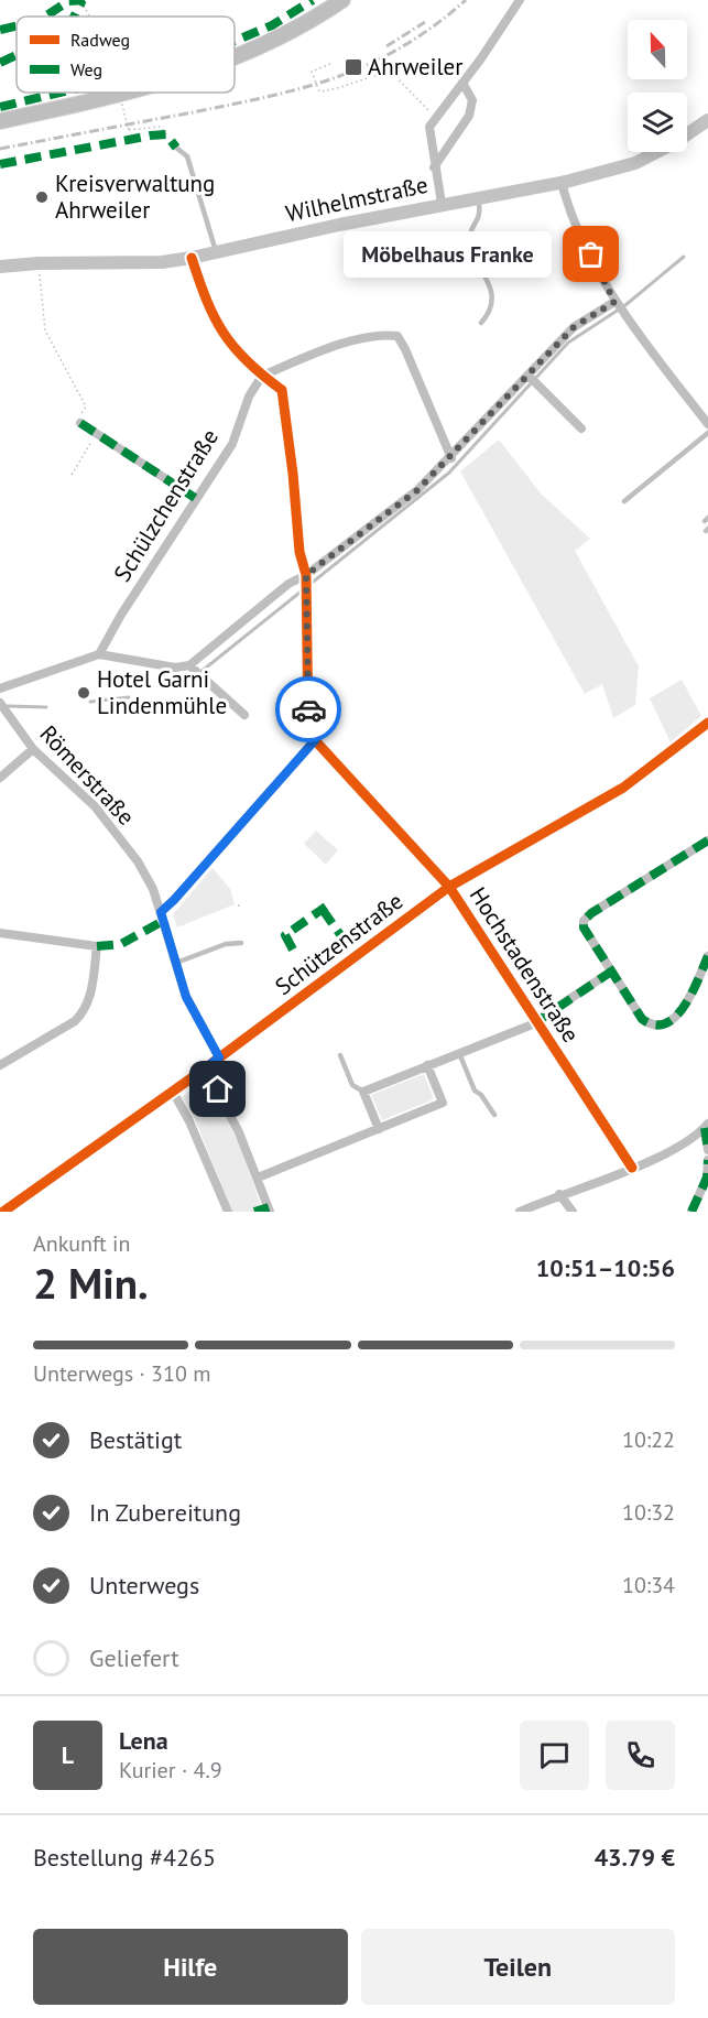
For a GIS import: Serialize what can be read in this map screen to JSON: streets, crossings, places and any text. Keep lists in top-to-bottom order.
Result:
{
  "streets": {
    "main road": ["Wilhelmstraße"],
    "street": [
      "Schülzchenstraße",
      "Römerstraße",
      "Schützenstraße",
      "Hochstadenstraße"
    ]
  },
  "crossings": [
    ["Römerstraße", "Schützenstraße"],
    ["Schützenstraße", "Hochstadenstraße"]
  ],
  "places": {
    "transit": ["Ahrweiler"],
    "other": ["Kreisverwaltung Ahrweiler", "Möbelhaus Franke", "Hotel Garni Lindenmühle"]
  },
  "legend": ["Radweg", "Weg"],
  "north": "top",
  "page": {
    "bubble": "Möbelhaus Franke",
    "heading": ["2 Min.", "Ankunft in", "10:51–10:56"],
    "panel": [
      "Lena",
      "Kurier · 4.9",
      "Bestellung #4265",
      "43.79 €"
    ],
    "bar": "Unterwegs · 310 m",
    "list": [
      ["Bestätigt", "10:22"],
      ["In Zubereitung", "10:32"],
      ["Unterwegs", "10:34"],
      "Geliefert"
    ],
    "round": "L",
    "buttons": ["Hilfe", "Teilen"]
  }
}
